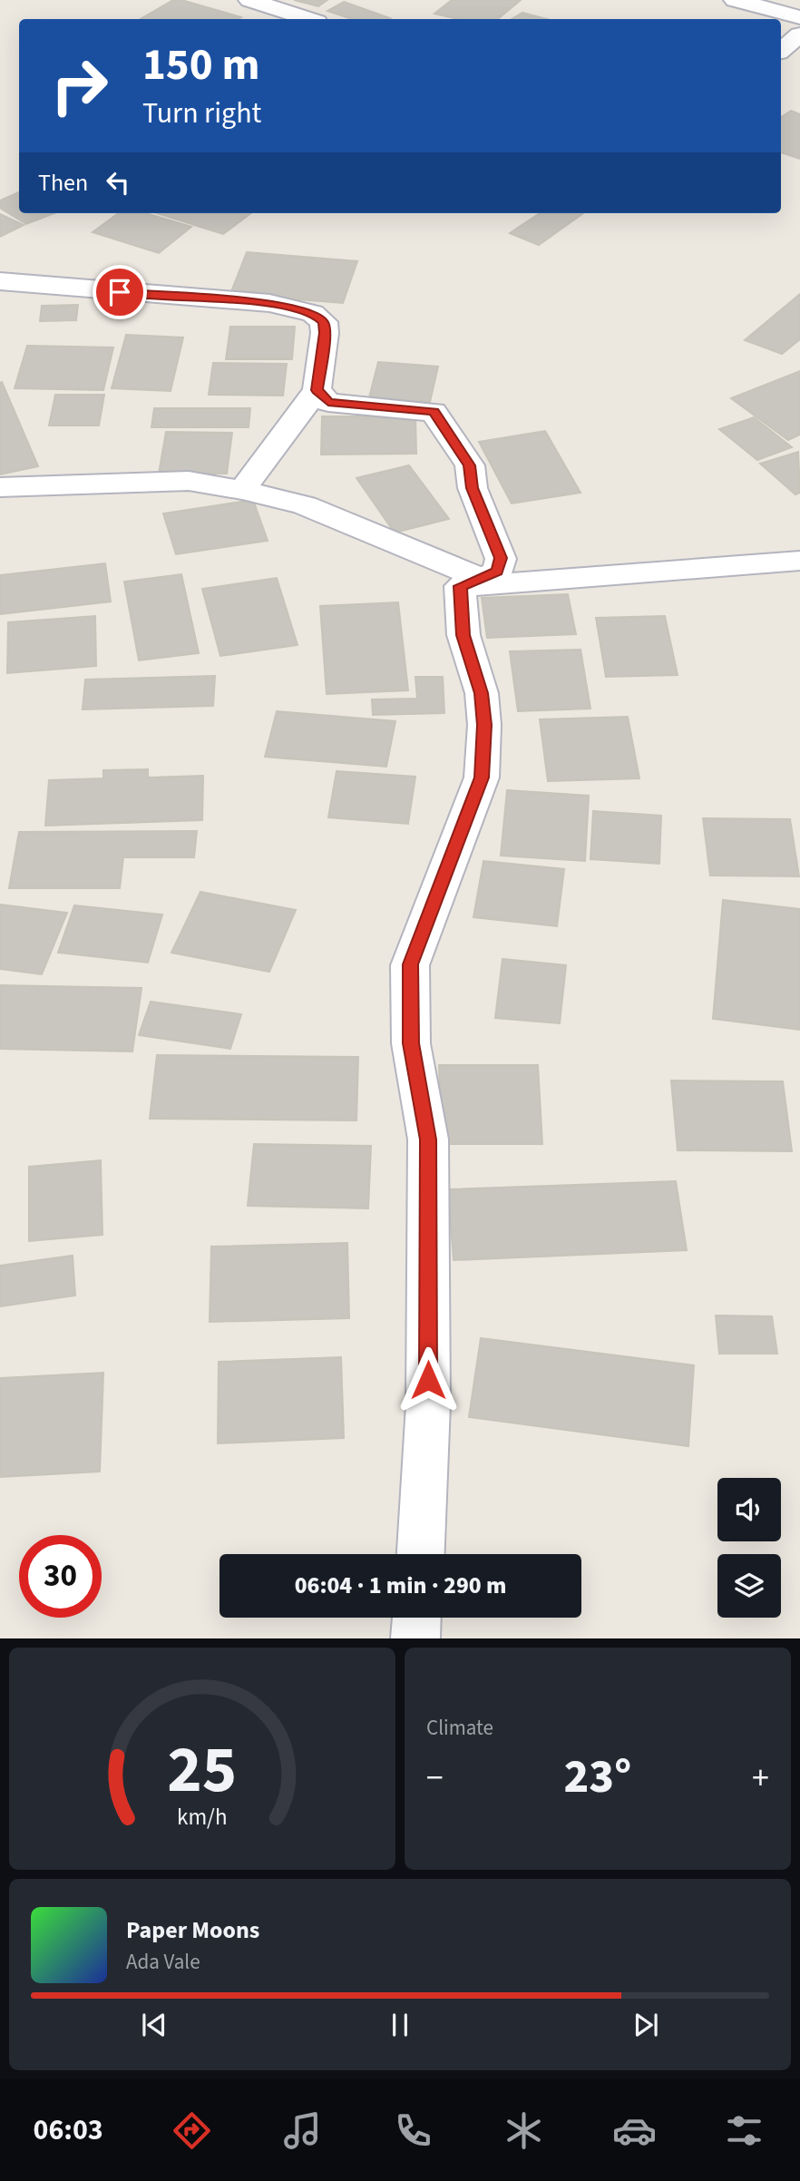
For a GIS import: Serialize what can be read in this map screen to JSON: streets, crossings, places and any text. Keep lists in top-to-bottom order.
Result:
{
  "page": {
    "turn": ["150 m", "Turn right"],
    "then": "Then",
    "limit": "30",
    "trip": "06:04 · 1 min · 290 m",
    "tile": "Climate",
    "heat": ["−", "23°", "+"],
    "song": ["Paper Moons", "Ada Vale"],
    "tabs": "06:03",
    "gauge": ["25", "km/h"]
  }
}
